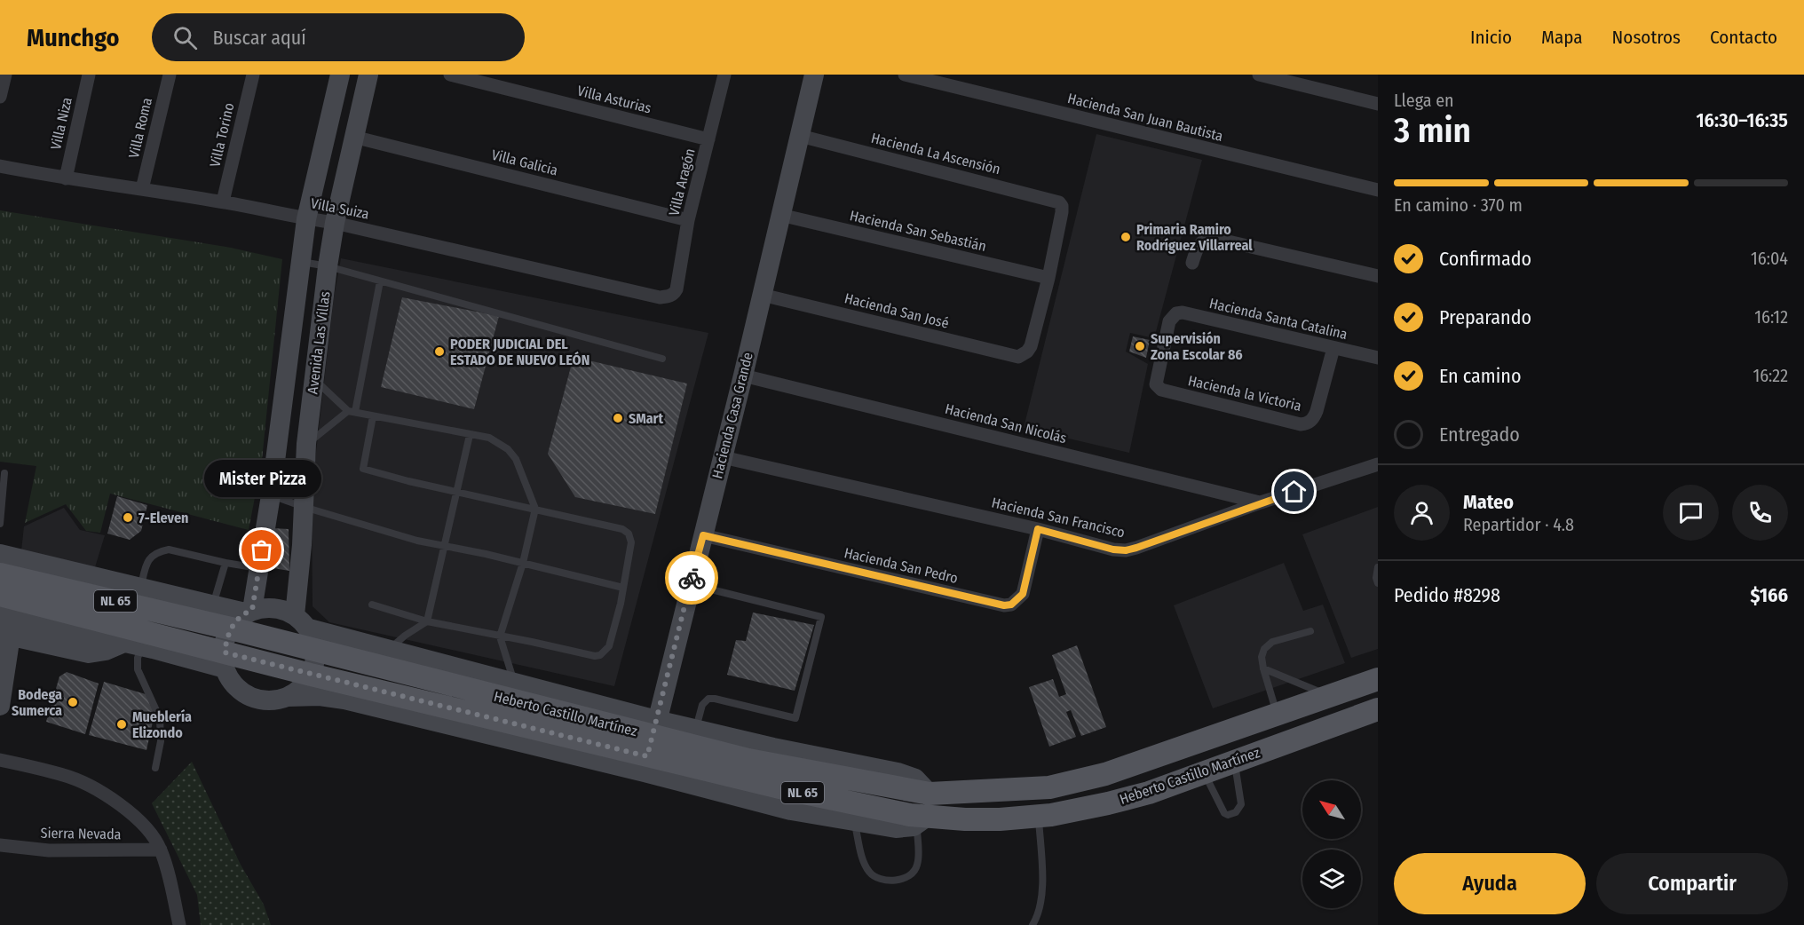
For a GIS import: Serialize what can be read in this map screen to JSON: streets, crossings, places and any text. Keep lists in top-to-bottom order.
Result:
{
  "streets": {
    "main road": ["NL 65", "Heberto Castillo Martínez"],
    "street": [
      "Villa Asturias",
      "Hacienda San Juan Bautista",
      "Villa Niza",
      "Villa Roma",
      "Villa Torino",
      "Hacienda La Ascensión",
      "Villa Galicia",
      "Villa Aragón",
      "Villa Suiza",
      "Hacienda San Sebastián",
      "Hacienda San José",
      "Hacienda Santa Catalina",
      "Avenida Las Villas",
      "Hacienda la Victoria",
      "Hacienda Casa Grande",
      "Hacienda San Nicolás",
      "Hacienda San Francisco",
      "Hacienda San Pedro",
      "Sierra Nevada"
    ]
  },
  "crossings": [
    ["Villa Asturias", "Villa Aragón"],
    ["Villa Niza", "Villa Suiza"],
    ["Villa Roma", "Villa Suiza"],
    ["Villa Torino", "Villa Suiza"],
    ["Hacienda La Ascensión", "Hacienda San Sebastián"],
    ["Hacienda La Ascensión", "Hacienda San José"],
    ["Hacienda La Ascensión", "Hacienda Casa Grande"],
    ["Villa Galicia", "Villa Aragón"],
    ["Villa Galicia", "Avenida Las Villas"],
    ["Villa Aragón", "Villa Suiza"],
    ["Villa Suiza", "Avenida Las Villas"],
    ["Hacienda San Sebastián", "Hacienda San José"],
    ["Hacienda San Sebastián", "Hacienda Casa Grande"],
    ["Hacienda San José", "Hacienda Casa Grande"],
    ["Hacienda Santa Catalina", "Hacienda la Victoria"],
    ["Avenida Las Villas", "Heberto Castillo Martínez"],
    ["Hacienda Casa Grande", "Hacienda San Nicolás"],
    ["Hacienda Casa Grande", "Hacienda San Francisco"],
    ["Hacienda Casa Grande", "Hacienda San Pedro"],
    ["Hacienda Casa Grande", "Heberto Castillo Martínez"],
    ["Hacienda San Nicolás", "Hacienda San Francisco"],
    ["Hacienda San Francisco", "Hacienda San Pedro"]
  ],
  "places": [
    "Primaria Ramiro Rodríguez Villarreal",
    "Supervisión Zona Escolar 86",
    "PODER JUDICIAL DEL ESTADO DE NUEVO LEÓN",
    "SMart",
    "7-Eleven",
    "Mister Pizza",
    "Bodega Sumerca",
    "Mueblería Elizondo"
  ],
  "north": "top left",
  "page": {
    "header": "Munchgo",
    "search": "Buscar aquí",
    "nav": [
      "Inicio",
      "Mapa",
      "Nosotros",
      "Contacto"
    ],
    "heading": ["3 min", "Llega en", "16:30–16:35"],
    "panel": [
      "Mateo",
      "Repartidor · 4.8",
      "Pedido #8298",
      "$166"
    ],
    "bar": "En camino · 370 m",
    "list": [
      ["Confirmado", "16:04"],
      ["Preparando", "16:12"],
      ["En camino", "16:22"],
      "Entregado"
    ],
    "bubble": "Mister Pizza",
    "buttons": ["Ayuda", "Compartir"]
  }
}
